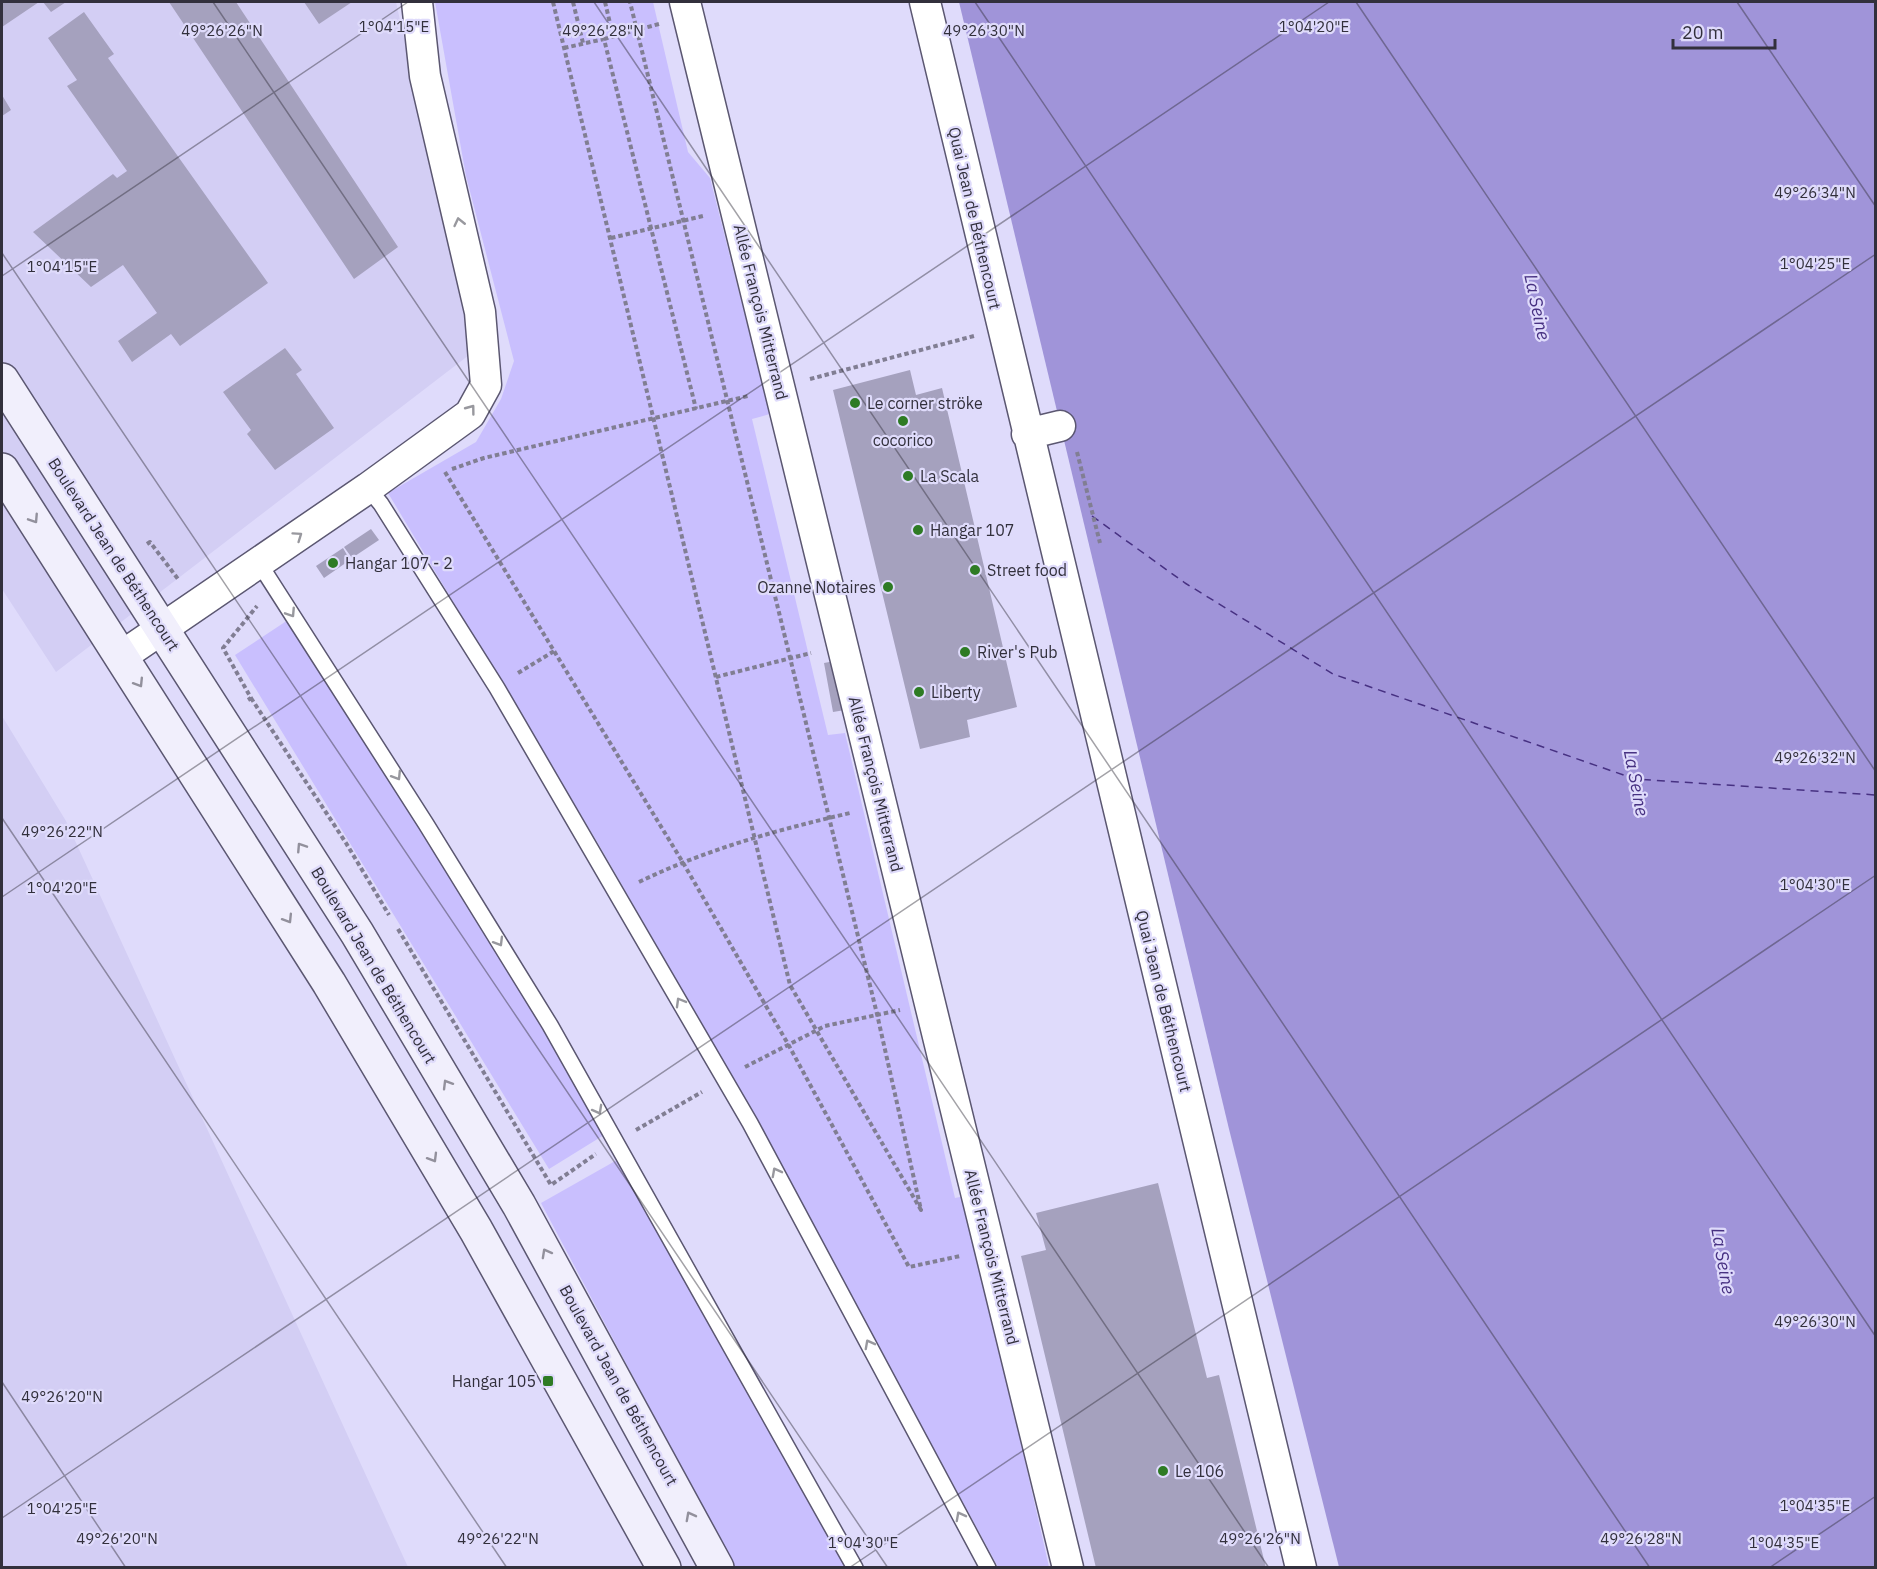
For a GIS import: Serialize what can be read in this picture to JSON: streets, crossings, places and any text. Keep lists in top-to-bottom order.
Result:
{
  "streets": {
    "main road": ["Boulevard Jean de Béthencourt"],
    "street": ["Quai Jean de Béthencourt", "Allée François Mitterrand"]
  },
  "water": ["La Seine"],
  "places": {
    "other": [
      "Le corner ströke",
      "cocorico",
      "La Scala",
      "Hangar 107",
      "Hangar 107 - 2",
      "Street food",
      "Ozanne Notaires",
      "River's Pub",
      "Liberty",
      "Le 106"
    ],
    "transit": ["Hangar 105"]
  },
  "scale_bar": "20 m",
  "coordinates": [
    "1°04'15\"E",
    "1°04'20\"E",
    "49°26'26\"N",
    "49°26'28\"N",
    "49°26'30\"N",
    "49°26'34\"N",
    "1°04'25\"E",
    "49°26'32\"N",
    "49°26'22\"N",
    "1°04'30\"E",
    "49°26'20\"N",
    "1°04'35\"E"
  ]
}
